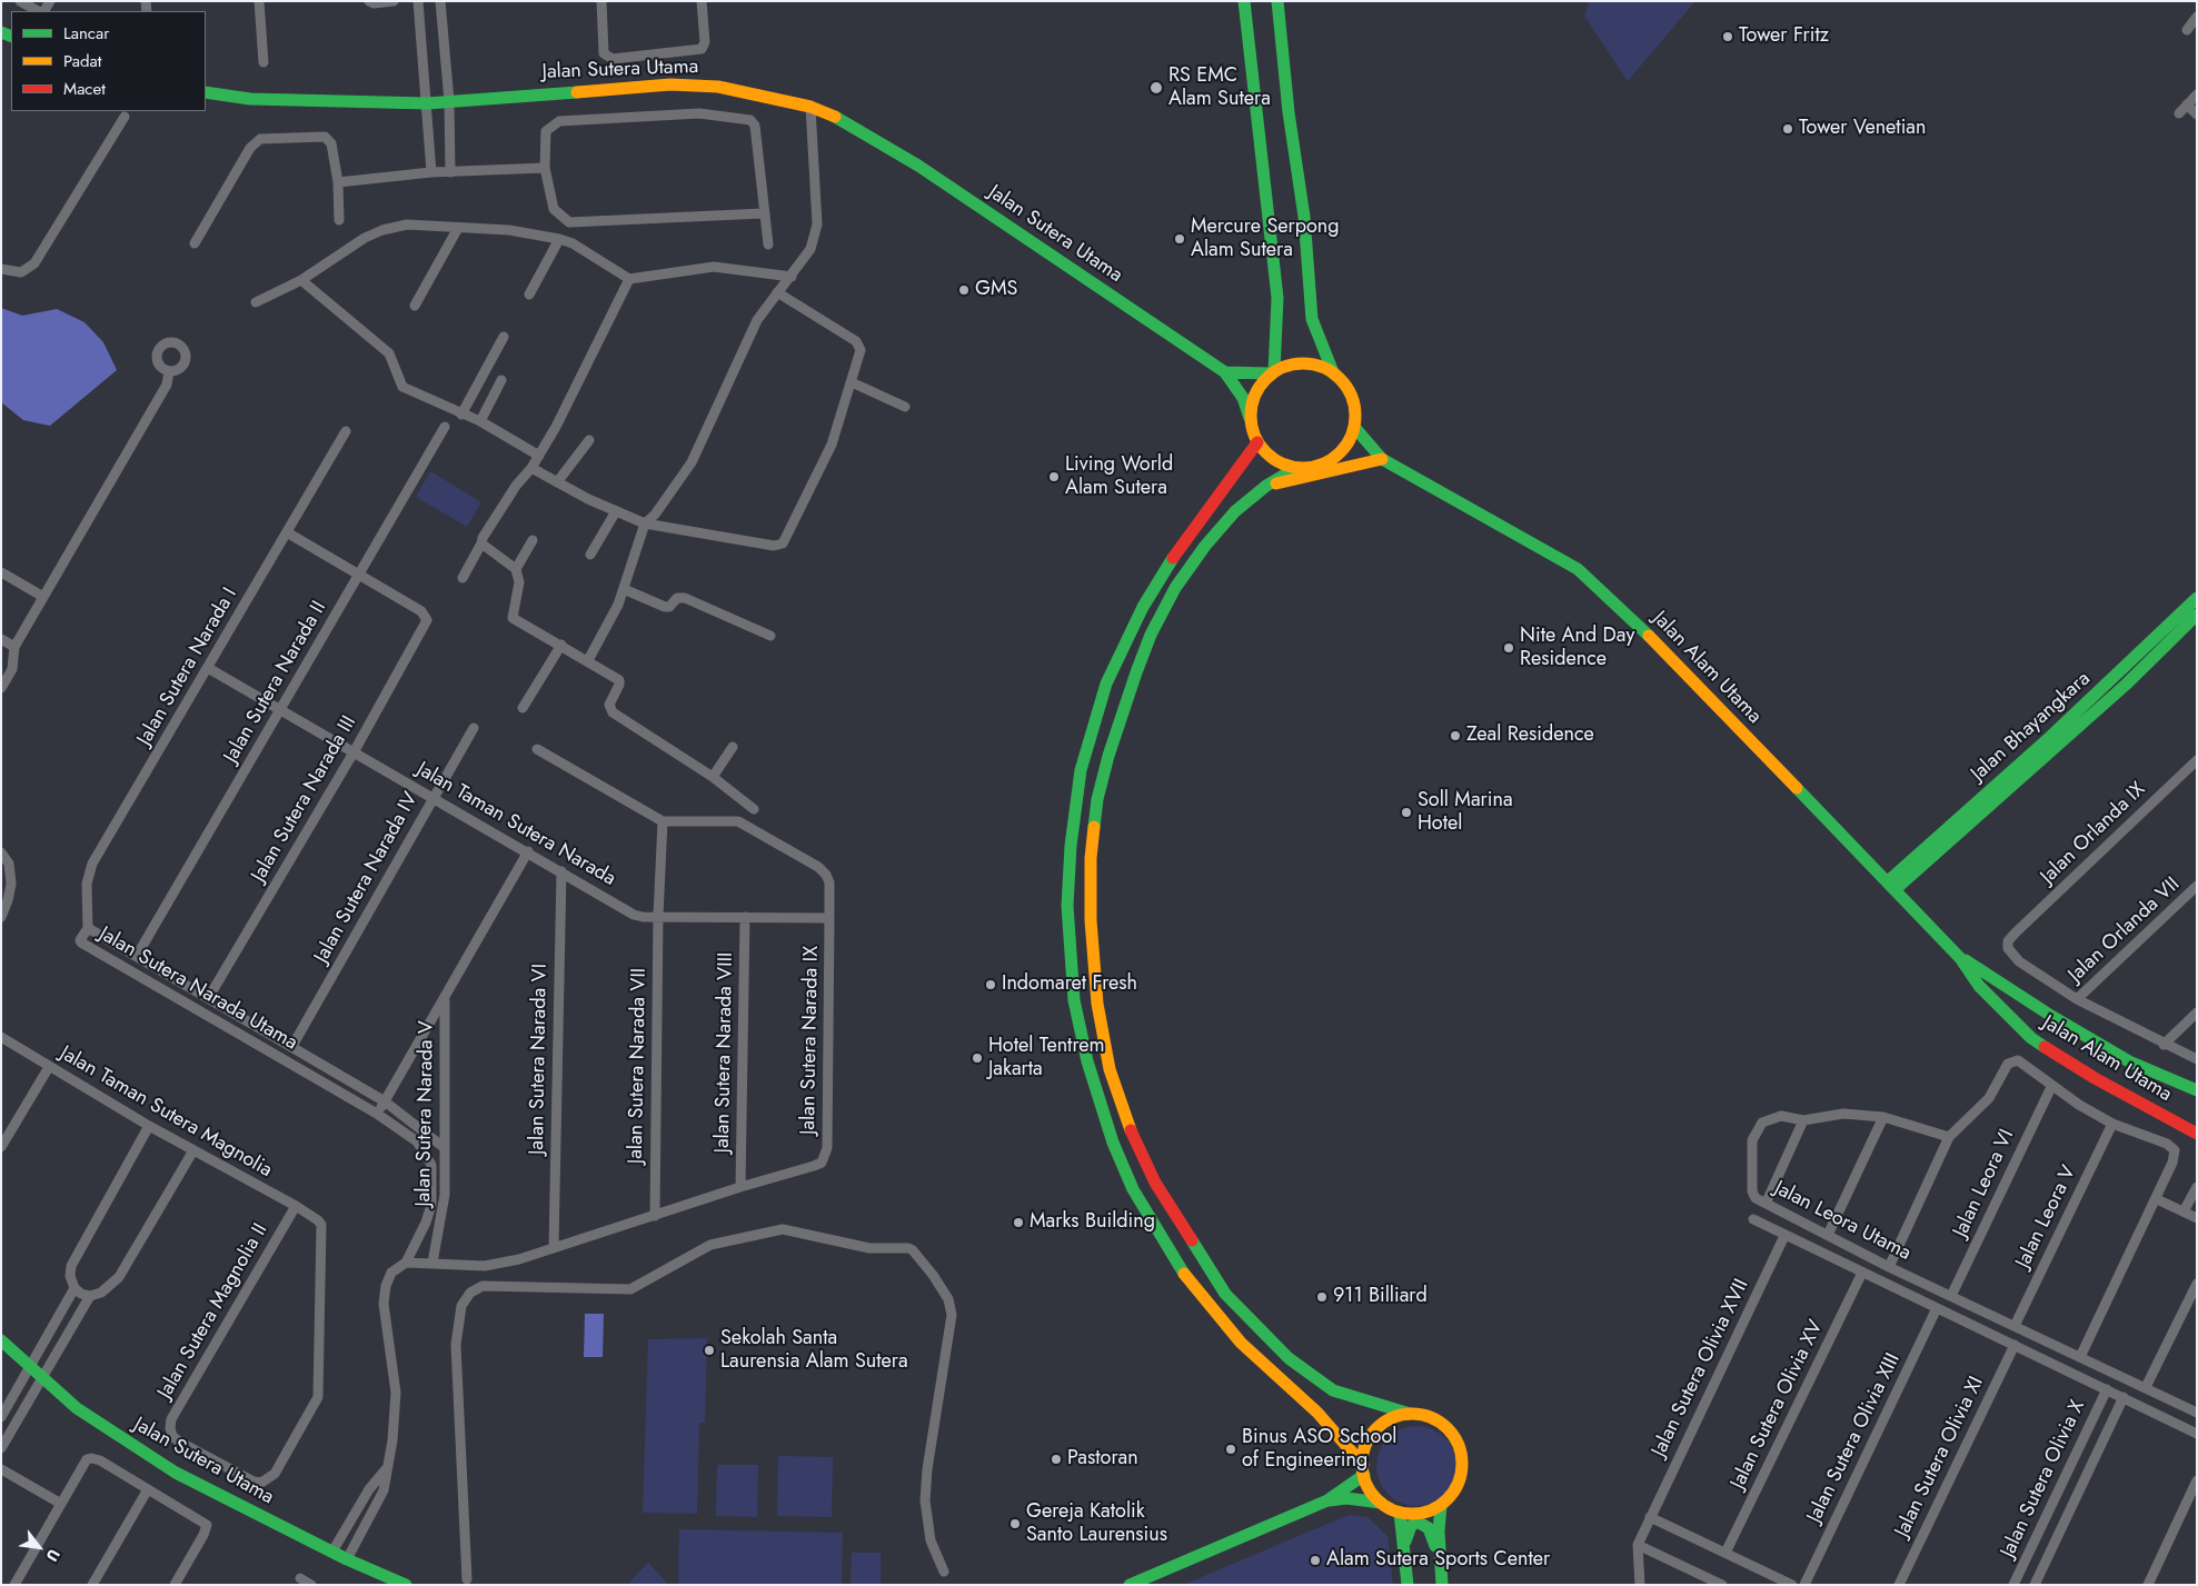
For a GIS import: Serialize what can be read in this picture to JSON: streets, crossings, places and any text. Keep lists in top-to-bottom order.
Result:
{
  "streets": {
    "main road": ["Jalan Sutera Utama", "Jalan Alam Utama", "Jalan Bhayangkara"],
    "street": [
      "Jalan Sutera Narada I",
      "Jalan Sutera Narada II",
      "Jalan Sutera Narada III",
      "Jalan Taman Sutera Narada",
      "Jalan Orlanda IX",
      "Jalan Sutera Narada IV",
      "Jalan Orlanda VII",
      "Jalan Sutera Narada Utama",
      "Jalan Sutera Narada IX",
      "Jalan Sutera Narada VIII",
      "Jalan Sutera Narada VI",
      "Jalan Sutera Narada VII",
      "Jalan Taman Sutera Magnolia",
      "Jalan Sutera Narada V",
      "Jalan Leora VI",
      "Jalan Leora V",
      "Jalan Leora Utama",
      "Jalan Sutera Magnolia II",
      "Jalan Sutera Olivia XVII",
      "Jalan Sutera Olivia XV",
      "Jalan Sutera Olivia XIII",
      "Jalan Sutera Olivia XI",
      "Jalan Sutera Olivia X"
    ]
  },
  "crossings": [
    ["Jalan Sutera Utama", "Jalan Alam Utama"],
    ["Jalan Sutera Utama", "Jalan Sutera Narada Utama"],
    ["Jalan Sutera Narada I", "Jalan Taman Sutera Narada"],
    ["Jalan Sutera Narada I", "Jalan Sutera Narada Utama"],
    ["Jalan Alam Utama", "Jalan Bhayangkara"],
    ["Jalan Sutera Narada II", "Jalan Sutera Narada III"],
    ["Jalan Sutera Narada II", "Jalan Taman Sutera Narada"],
    ["Jalan Sutera Narada II", "Jalan Sutera Narada Utama"],
    ["Jalan Sutera Narada III", "Jalan Taman Sutera Narada"],
    ["Jalan Sutera Narada III", "Jalan Sutera Narada Utama"],
    ["Jalan Taman Sutera Narada", "Jalan Sutera Narada IV"],
    ["Jalan Taman Sutera Narada", "Jalan Sutera Narada IX"],
    ["Jalan Taman Sutera Narada", "Jalan Sutera Narada VIII"],
    ["Jalan Taman Sutera Narada", "Jalan Sutera Narada VI"],
    ["Jalan Taman Sutera Narada", "Jalan Sutera Narada VII"],
    ["Jalan Taman Sutera Narada", "Jalan Sutera Narada V"],
    ["Jalan Orlanda IX", "Jalan Orlanda VII"],
    ["Jalan Sutera Narada IV", "Jalan Sutera Narada Utama"],
    ["Jalan Sutera Narada Utama", "Jalan Sutera Narada V"],
    ["Jalan Sutera Narada IX", "Jalan Sutera Narada VIII"],
    ["Jalan Sutera Narada IX", "Jalan Sutera Narada VII"],
    ["Jalan Taman Sutera Magnolia", "Jalan Sutera Magnolia II"],
    ["Jalan Leora VI", "Jalan Leora Utama"],
    ["Jalan Leora V", "Jalan Leora Utama"]
  ],
  "places": [
    "Tower Fritz",
    "RS EMC Alam Sutera",
    "Tower Venetian",
    "Mercure Serpong Alam Sutera",
    "GMS",
    "Living World Alam Sutera",
    "Nite And Day Residence",
    "Zeal Residence",
    "Soll Marina Hotel",
    "Indomaret Fresh",
    "Hotel Tentrem Jakarta",
    "Marks Building",
    "911 Billiard",
    "Sekolah Santa Laurensia Alam Sutera",
    "Binus ASO School of Engineering",
    "Pastoran",
    "Gereja Katolik Santo Laurensius",
    "Alam Sutera Sports Center"
  ],
  "legend": ["Lancar", "Padat", "Macet"],
  "north": "bottom right"
}
